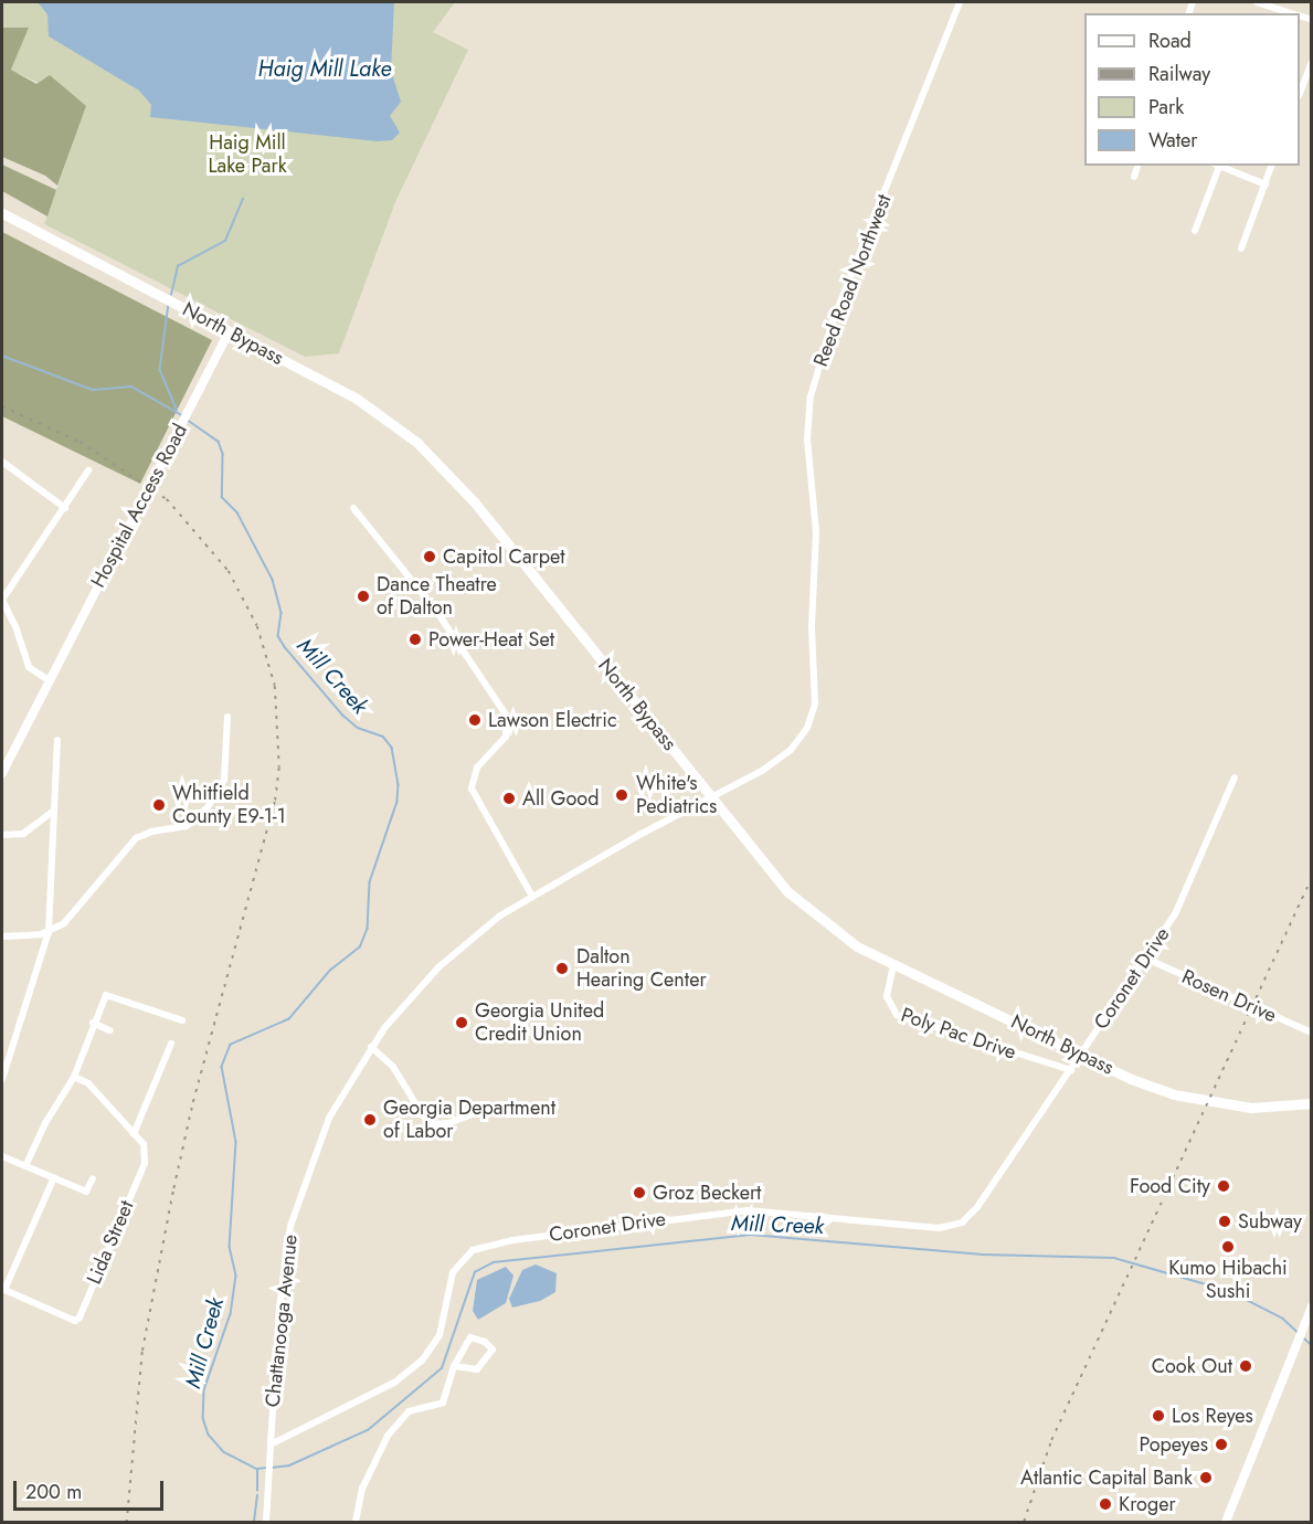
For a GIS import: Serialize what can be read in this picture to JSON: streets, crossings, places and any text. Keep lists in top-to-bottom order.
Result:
{
  "streets": {
    "highway": ["North Bypass"],
    "main road": ["Hospital Access Road"],
    "street": [
      "Reed Road Northwest",
      "Coronet Drive",
      "Rosen Drive",
      "Poly Pac Drive",
      "Lida Street",
      "Chattanooga Avenue"
    ]
  },
  "crossings": [
    ["Reed Road Northwest", "North Bypass"],
    ["Reed Road Northwest", "Chattanooga Avenue"],
    ["North Bypass", "Hospital Access Road"],
    ["North Bypass", "Poly Pac Drive"],
    ["North Bypass", "Chattanooga Avenue"],
    ["Coronet Drive", "Rosen Drive"],
    ["Coronet Drive", "Poly Pac Drive"],
    ["Coronet Drive", "Chattanooga Avenue"]
  ],
  "water": ["Haig Mill Lake", "Mill Creek"],
  "parks": ["Haig Mill Lake Park"],
  "places": [
    "Capitol Carpet",
    "Dance Theatre of Dalton",
    "Power-Heat Set",
    "Lawson Electric",
    "White's Pediatrics",
    "All Good",
    "Whitfield County E9-1-1",
    "Dalton Hearing Center",
    "Georgia United Credit Union",
    "Georgia Department of Labor",
    "Food City",
    "Groz Beckert",
    "Subway",
    "Kumo Hibachi Sushi",
    "Cook Out",
    "Los Reyes",
    "Popeyes",
    "Atlantic Capital Bank",
    "Kroger"
  ],
  "legend": [
    "Road",
    "Railway",
    "Park",
    "Water"
  ],
  "scale_bar": "200 m"
}
